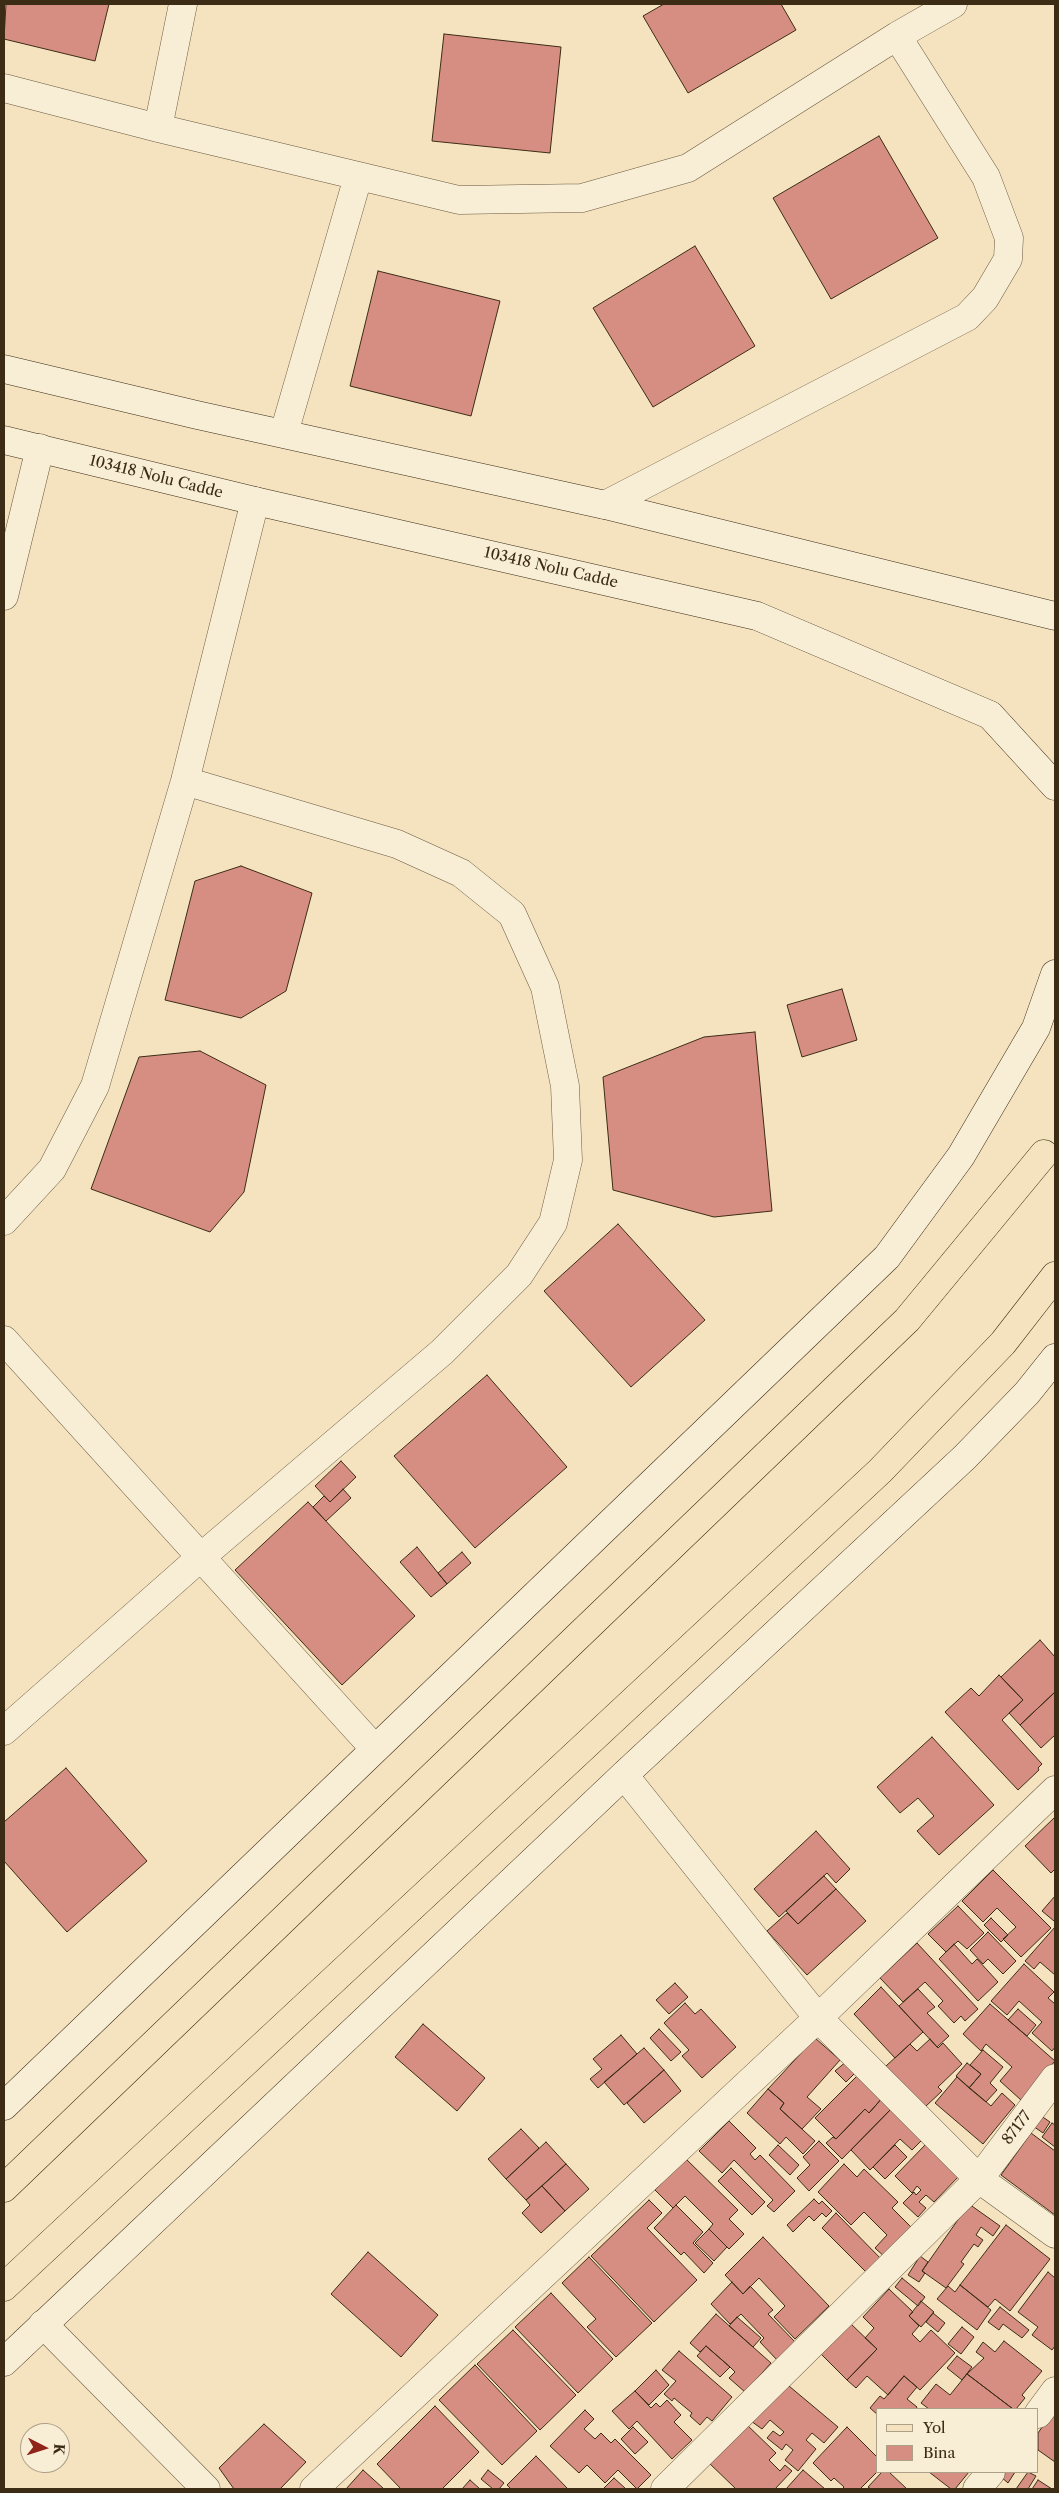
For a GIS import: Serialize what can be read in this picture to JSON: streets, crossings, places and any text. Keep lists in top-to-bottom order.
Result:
{
  "streets": {
    "street": ["103418 Nolu Cadde", "87177"]
  },
  "legend": ["Yol", "Bina"],
  "north": "right"
}
